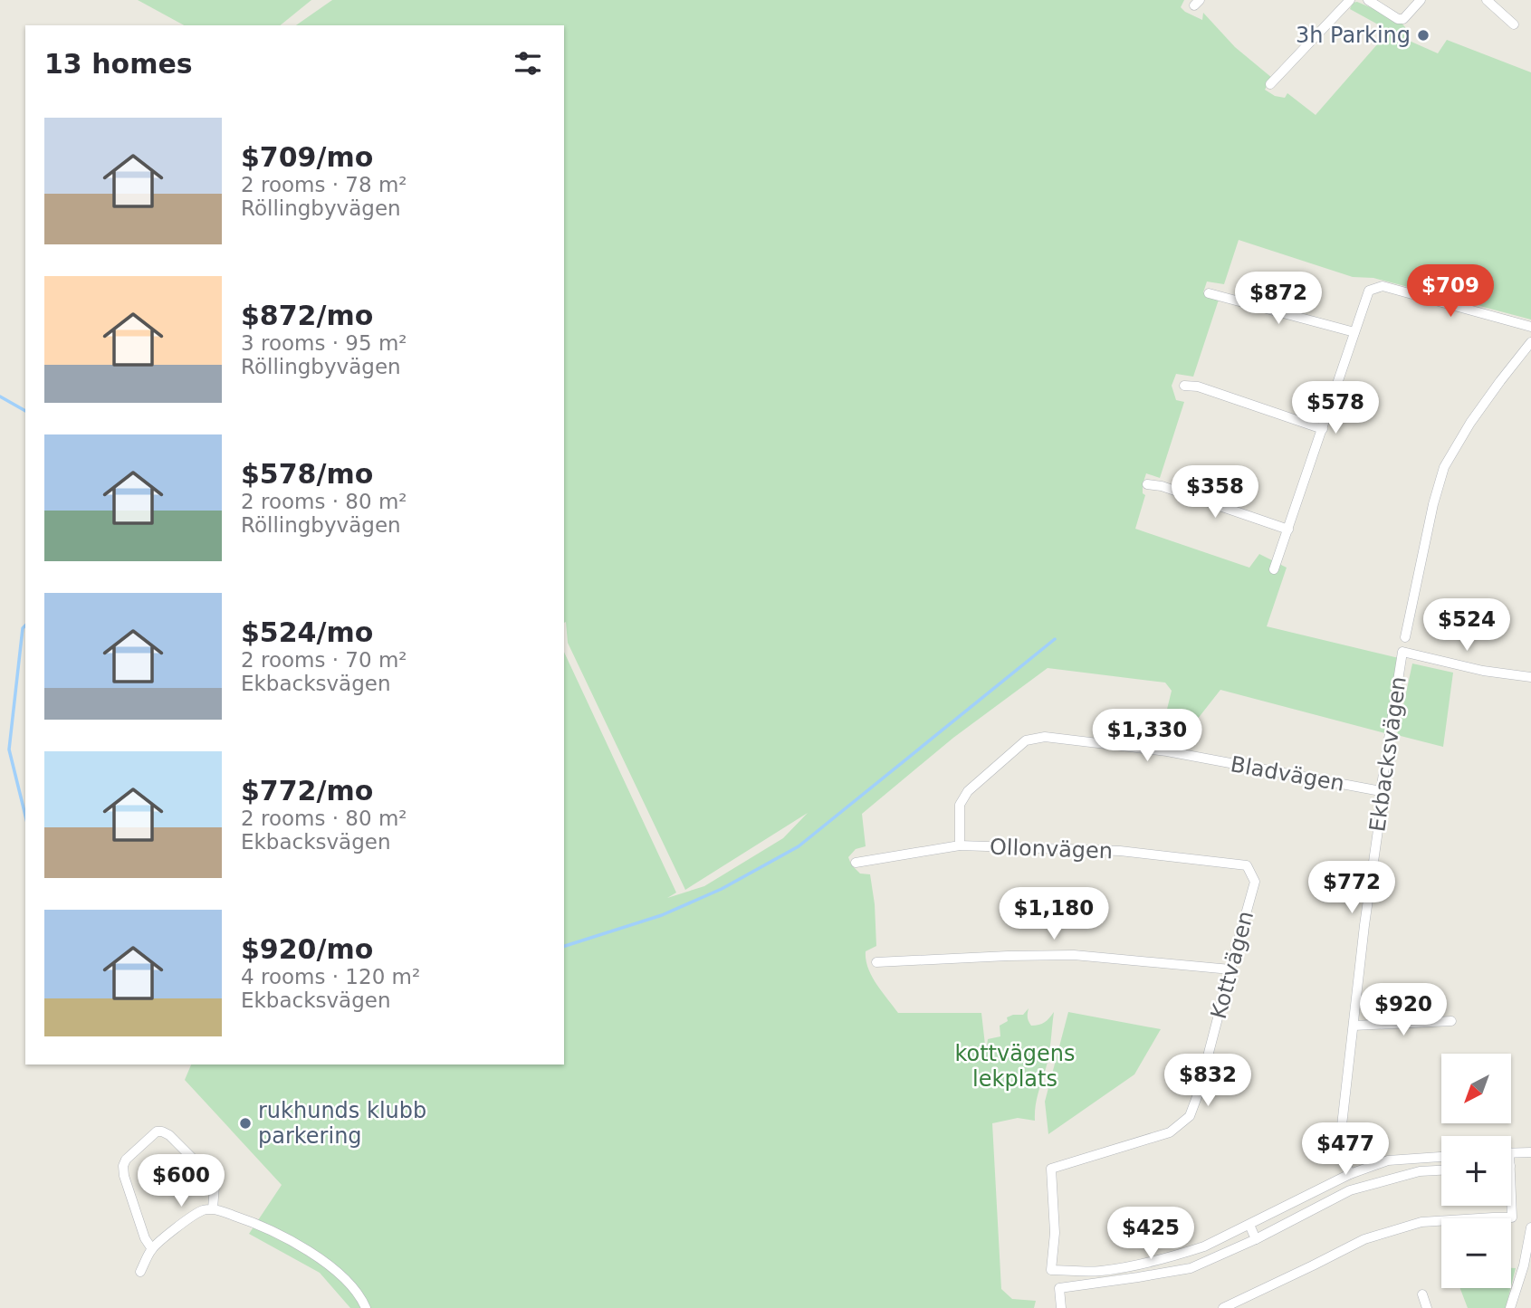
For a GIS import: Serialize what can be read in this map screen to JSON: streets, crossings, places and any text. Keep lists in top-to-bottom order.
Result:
{
  "streets": {
    "street": [
      "Ekbacksvägen",
      "Bladvägen",
      "Ollonvägen",
      "Kottvägen"
    ]
  },
  "crossings": [
    ["Ekbacksvägen", "Bladvägen"],
    ["Bladvägen", "Ollonvägen"],
    ["Ollonvägen", "Kottvägen"]
  ],
  "parks": ["kottvägens lekplats"],
  "places": ["3h Parking", "rukhunds klubb parkering"],
  "north": "bottom left",
  "page": {
    "heading": "13 homes",
    "list": [
      {
        "name": "$709/mo",
        "note": "2 rooms · 78 m² · Röllingbyvägen"
      },
      {
        "name": "$872/mo",
        "note": "3 rooms · 95 m² · Röllingbyvägen"
      },
      {
        "name": "$578/mo",
        "note": "2 rooms · 80 m² · Röllingbyvägen"
      },
      {
        "name": "$524/mo",
        "note": "2 rooms · 70 m² · Ekbacksvägen"
      },
      {
        "name": "$772/mo",
        "note": "2 rooms · 80 m² · Ekbacksvägen"
      },
      {
        "name": "$920/mo",
        "note": "4 rooms · 120 m² · Ekbacksvägen"
      }
    ],
    "price": [
      "$709",
      "$872",
      "$578",
      "$358",
      "$524",
      "$1,330",
      "$772",
      "$1,180",
      "$920",
      "$832",
      "$477",
      "$600",
      "$425"
    ],
    "map_buttons": ["+", "−"]
  }
}
